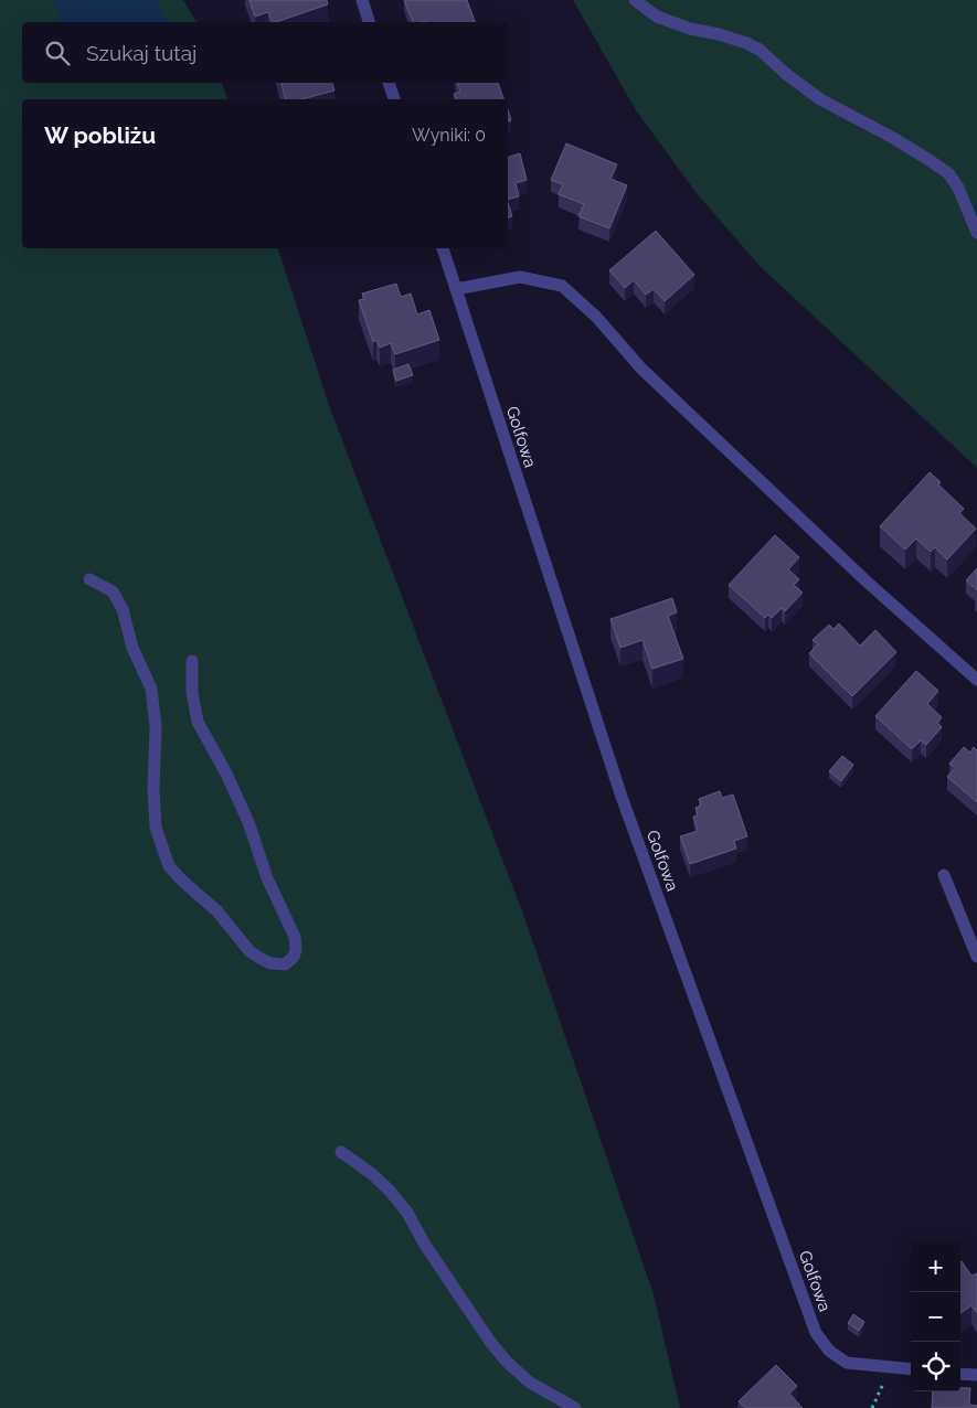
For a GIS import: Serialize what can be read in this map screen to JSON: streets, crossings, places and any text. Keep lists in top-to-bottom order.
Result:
{
  "streets": {
    "lane": ["Golfowa"]
  },
  "page": {
    "search": "Szukaj tutaj",
    "heading": ["W pobliżu", "Wyniki: 0"],
    "map_buttons": ["+", "−"]
  }
}
